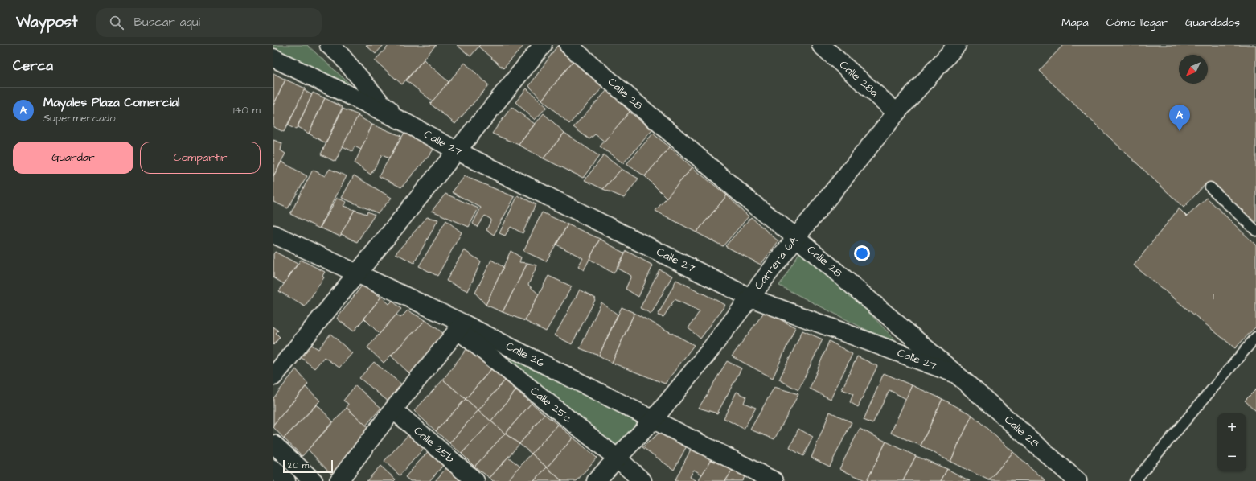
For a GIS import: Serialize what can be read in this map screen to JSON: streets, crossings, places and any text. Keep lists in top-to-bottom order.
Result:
{
  "streets": {
    "street": [
      "Calle 28a",
      "Calle 28",
      "Calle 27",
      "Carrera 6A",
      "Calle 26",
      "Calle 25c",
      "Calle 25b"
    ]
  },
  "crossings": [
    ["Calle 28a", "Carrera 6A"],
    ["Calle 28", "Calle 27"],
    ["Calle 28", "Carrera 6A"],
    ["Calle 27", "Carrera 6A"],
    ["Carrera 6A", "Calle 26"],
    ["Carrera 6A", "Calle 25c"],
    ["Calle 26", "Calle 25c"]
  ],
  "house_numbers": ["1"],
  "scale_bar": "20 m",
  "north": "bottom left",
  "page": {
    "header": "Waypost",
    "search": "Buscar aquí",
    "nav": ["Mapa", "Cómo llegar", "Guardados"],
    "heading": "Cerca",
    "list": [
      {
        "mark": "A",
        "name": "Mayales Plaza Comercial",
        "note": "Supermercado",
        "value": "140 m"
      }
    ],
    "pins": "A",
    "buttons": ["Guardar", "Compartir"],
    "map_buttons": ["+", "−"],
    "scale": "20 m"
  }
}
